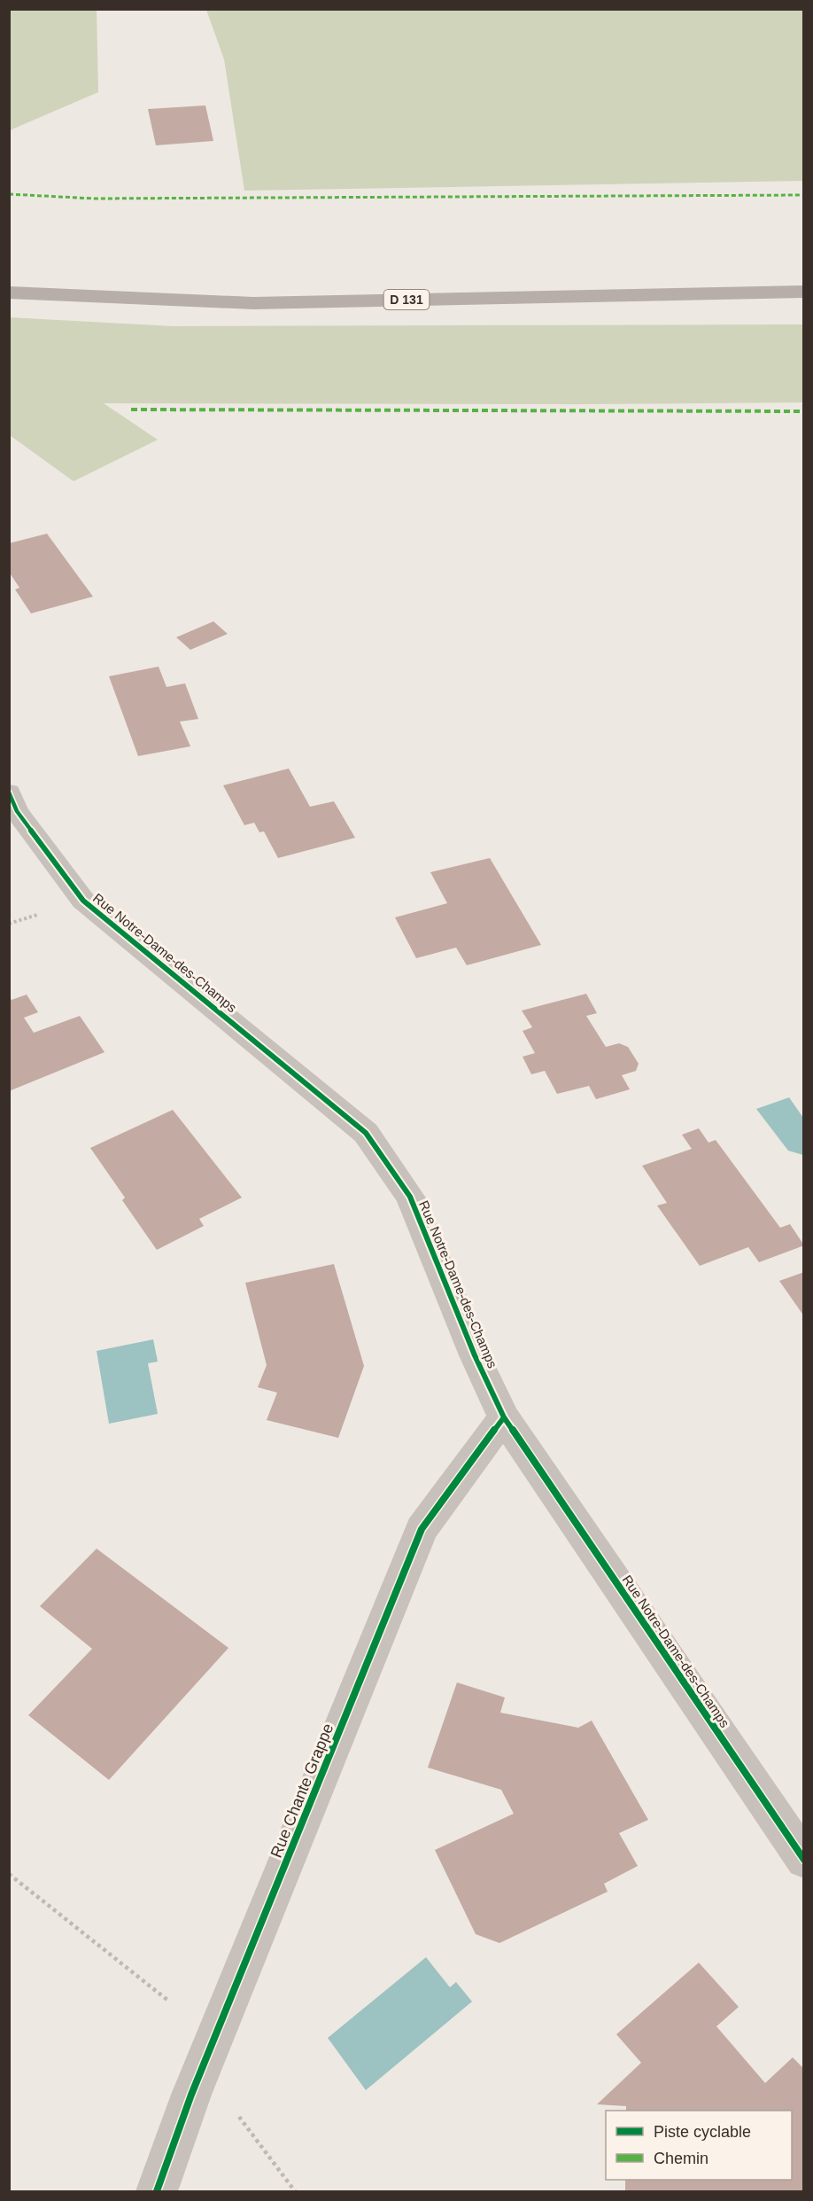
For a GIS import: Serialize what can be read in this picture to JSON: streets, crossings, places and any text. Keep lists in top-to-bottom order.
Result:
{
  "streets": {
    "main road": ["D 131"],
    "street": ["Rue Notre-Dame-des-Champs", "Rue Chante Grappe"]
  },
  "crossings": [
    ["Rue Notre-Dame-des-Champs", "Rue Chante Grappe"]
  ],
  "legend": ["Piste cyclable", "Chemin"]
}
